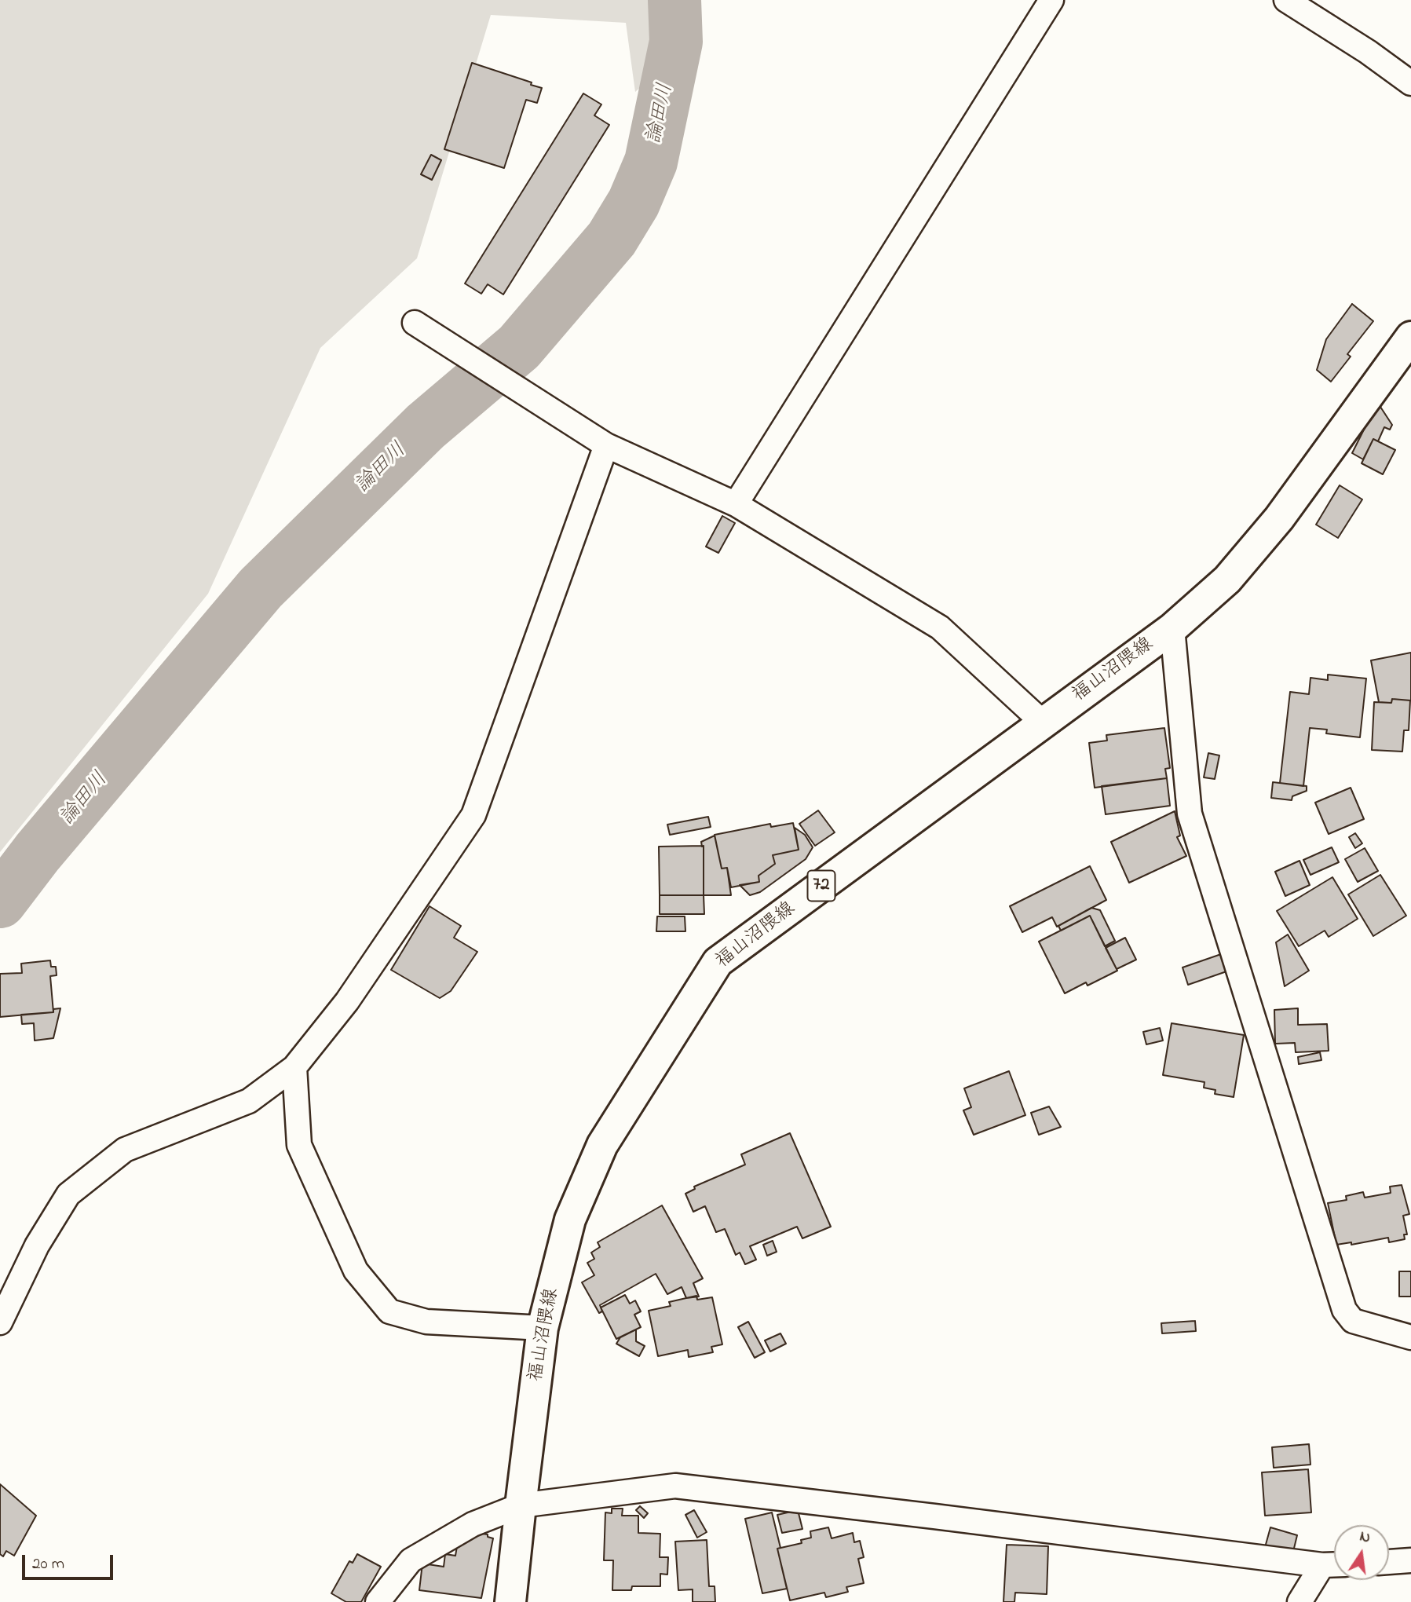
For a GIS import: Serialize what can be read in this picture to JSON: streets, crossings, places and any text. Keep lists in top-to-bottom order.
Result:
{
  "streets": {
    "main road": ["福山沼隈線", "72"]
  },
  "water": ["論田川"],
  "scale_bar": "20 m",
  "north": "top"
}
